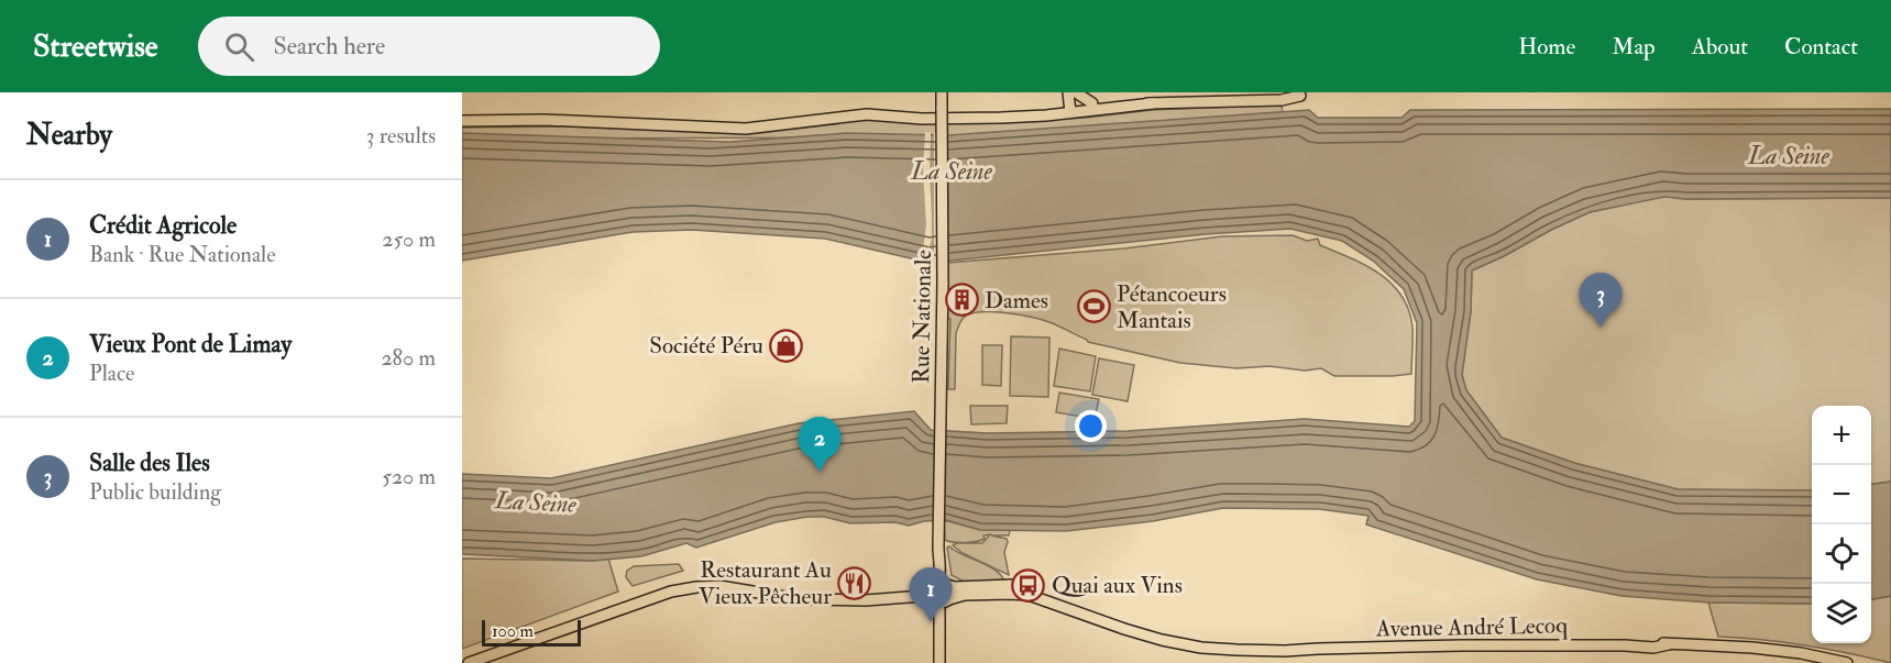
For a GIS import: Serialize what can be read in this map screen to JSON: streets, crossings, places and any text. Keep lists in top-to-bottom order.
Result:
{
  "streets": {
    "main road": ["Rue Nationale", "Avenue André Lecoq"]
  },
  "crossings": [
    ["Rue Nationale", "Avenue André Lecoq"]
  ],
  "water": ["La Seine"],
  "places": {
    "building": ["Dames"],
    "sports": ["Pétancoeurs Mantais"],
    "shop": ["Société Péru"],
    "restaurant": ["Restaurant Au Vieux Pêcheur"],
    "bus stop": ["Quai aux Vins"]
  },
  "scale_bar": "100 m",
  "page": {
    "header": "Streetwise",
    "search": "Search here",
    "nav": [
      "Home",
      "Map",
      "About",
      "Contact"
    ],
    "heading": ["Nearby", "3 results"],
    "list": [
      {
        "mark": "1",
        "name": "Crédit Agricole",
        "note": "Bank · Rue Nationale",
        "value": "250 m"
      },
      {
        "mark": "2",
        "name": "Vieux Pont de Limay",
        "note": "Place",
        "value": "280 m"
      },
      {
        "mark": "3",
        "name": "Salle des Iles",
        "note": "Public building",
        "value": "520 m"
      }
    ],
    "pins": ["3", "2", "1"],
    "map_buttons": ["+", "−"],
    "scale": "100 m"
  }
}
